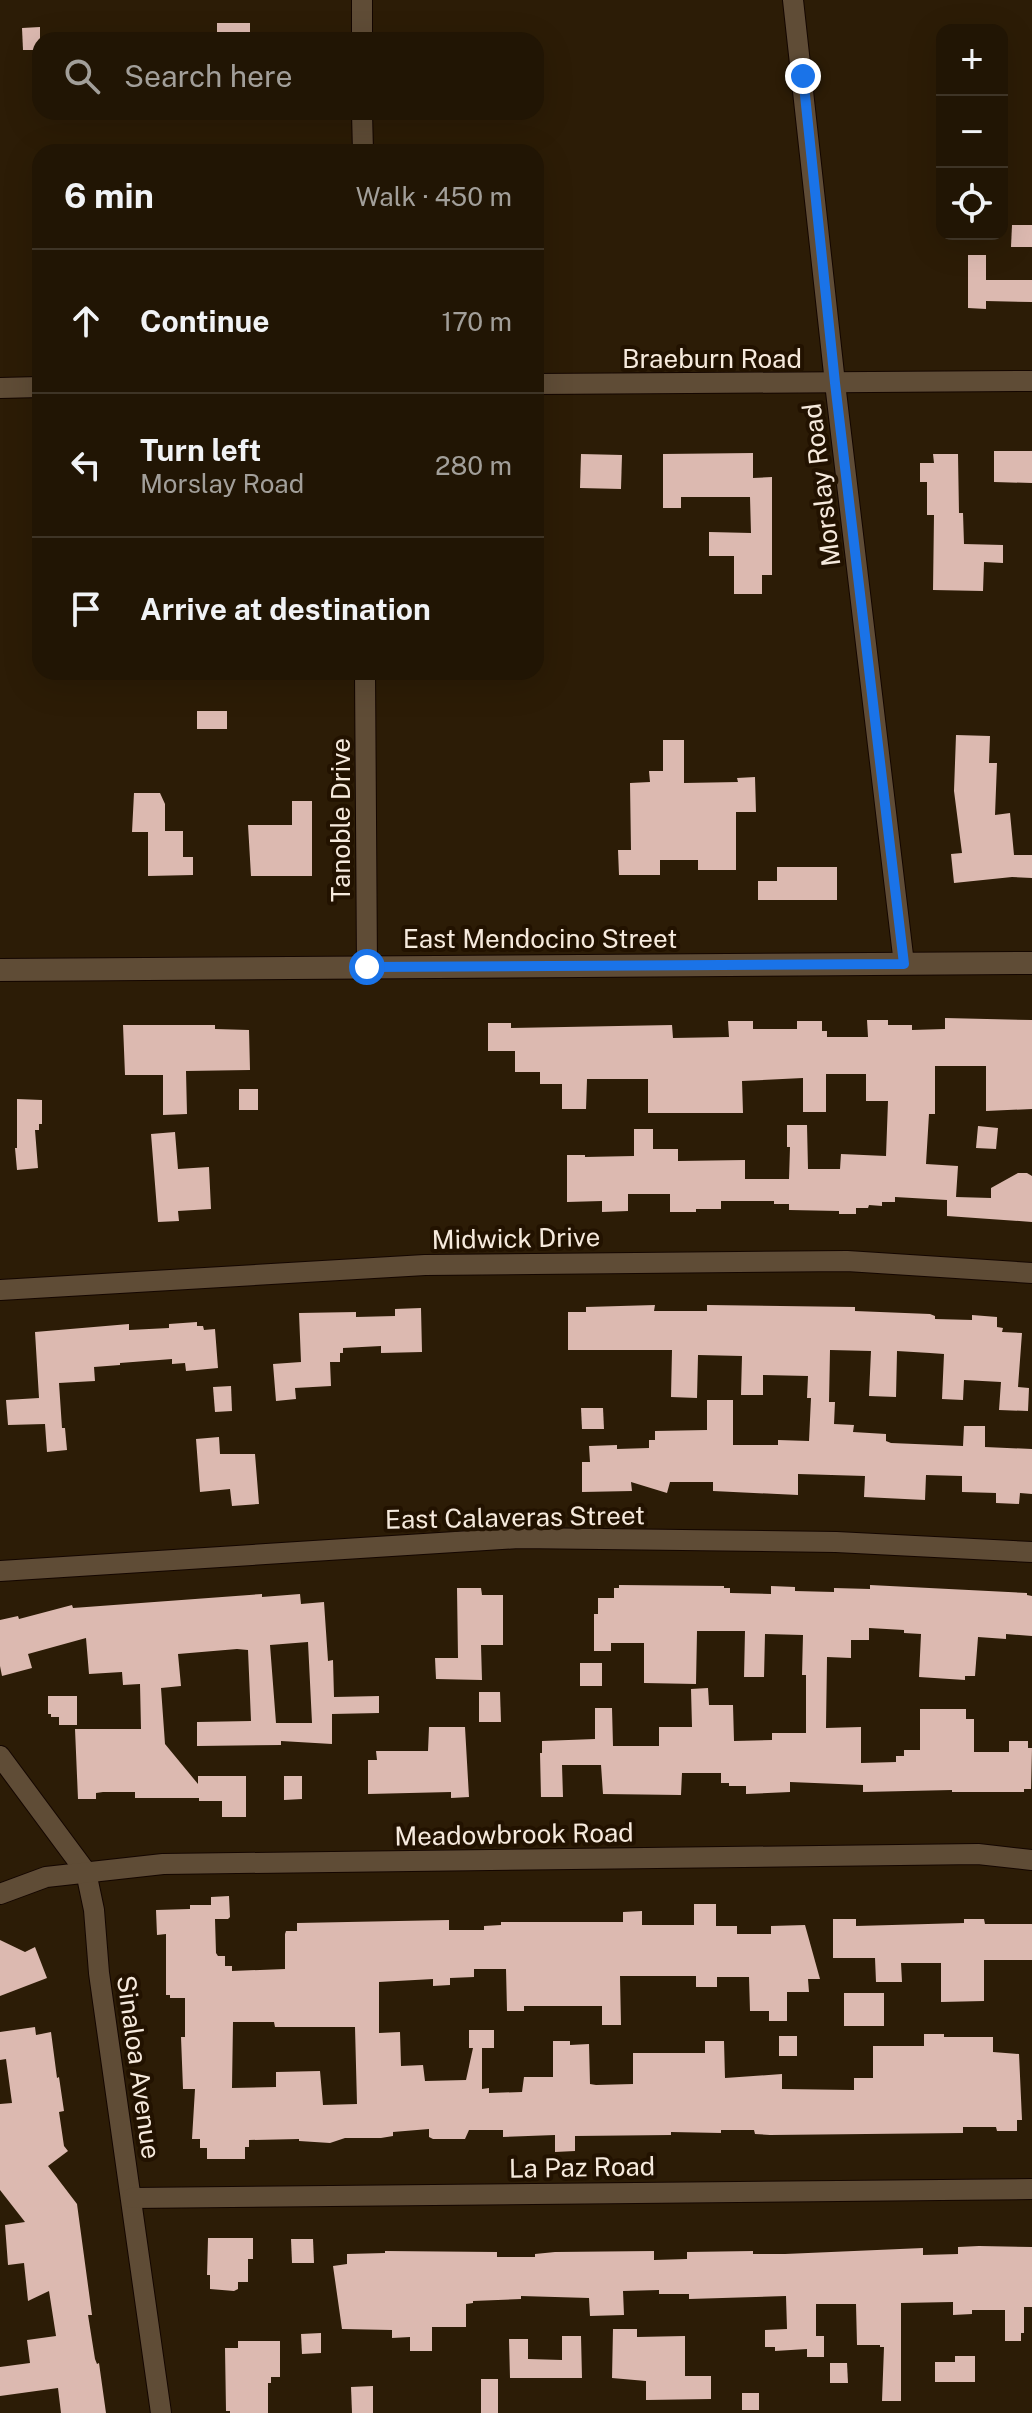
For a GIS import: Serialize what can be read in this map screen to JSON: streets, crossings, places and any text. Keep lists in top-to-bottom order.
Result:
{
  "streets": {
    "street": [
      "Braeburn Road",
      "Morslay Road",
      "Tanoble Drive",
      "East Mendocino Street",
      "Midwick Drive",
      "East Calaveras Street",
      "Meadowbrook Road",
      "Sinaloa Avenue",
      "La Paz Road"
    ]
  },
  "crossings": [
    ["Braeburn Road", "Morslay Road"],
    ["Morslay Road", "East Mendocino Street"],
    ["Tanoble Drive", "East Mendocino Street"],
    ["Meadowbrook Road", "Sinaloa Avenue"],
    ["Sinaloa Avenue", "La Paz Road"]
  ],
  "page": {
    "map_buttons": ["+", "−"],
    "search": "Search here",
    "heading": ["6 min", "Walk · 450 m"],
    "list": [
      ["Continue", "170 m"],
      ["Turn left", "Morslay Road", "280 m"],
      "Arrive at destination"
    ]
  }
}
